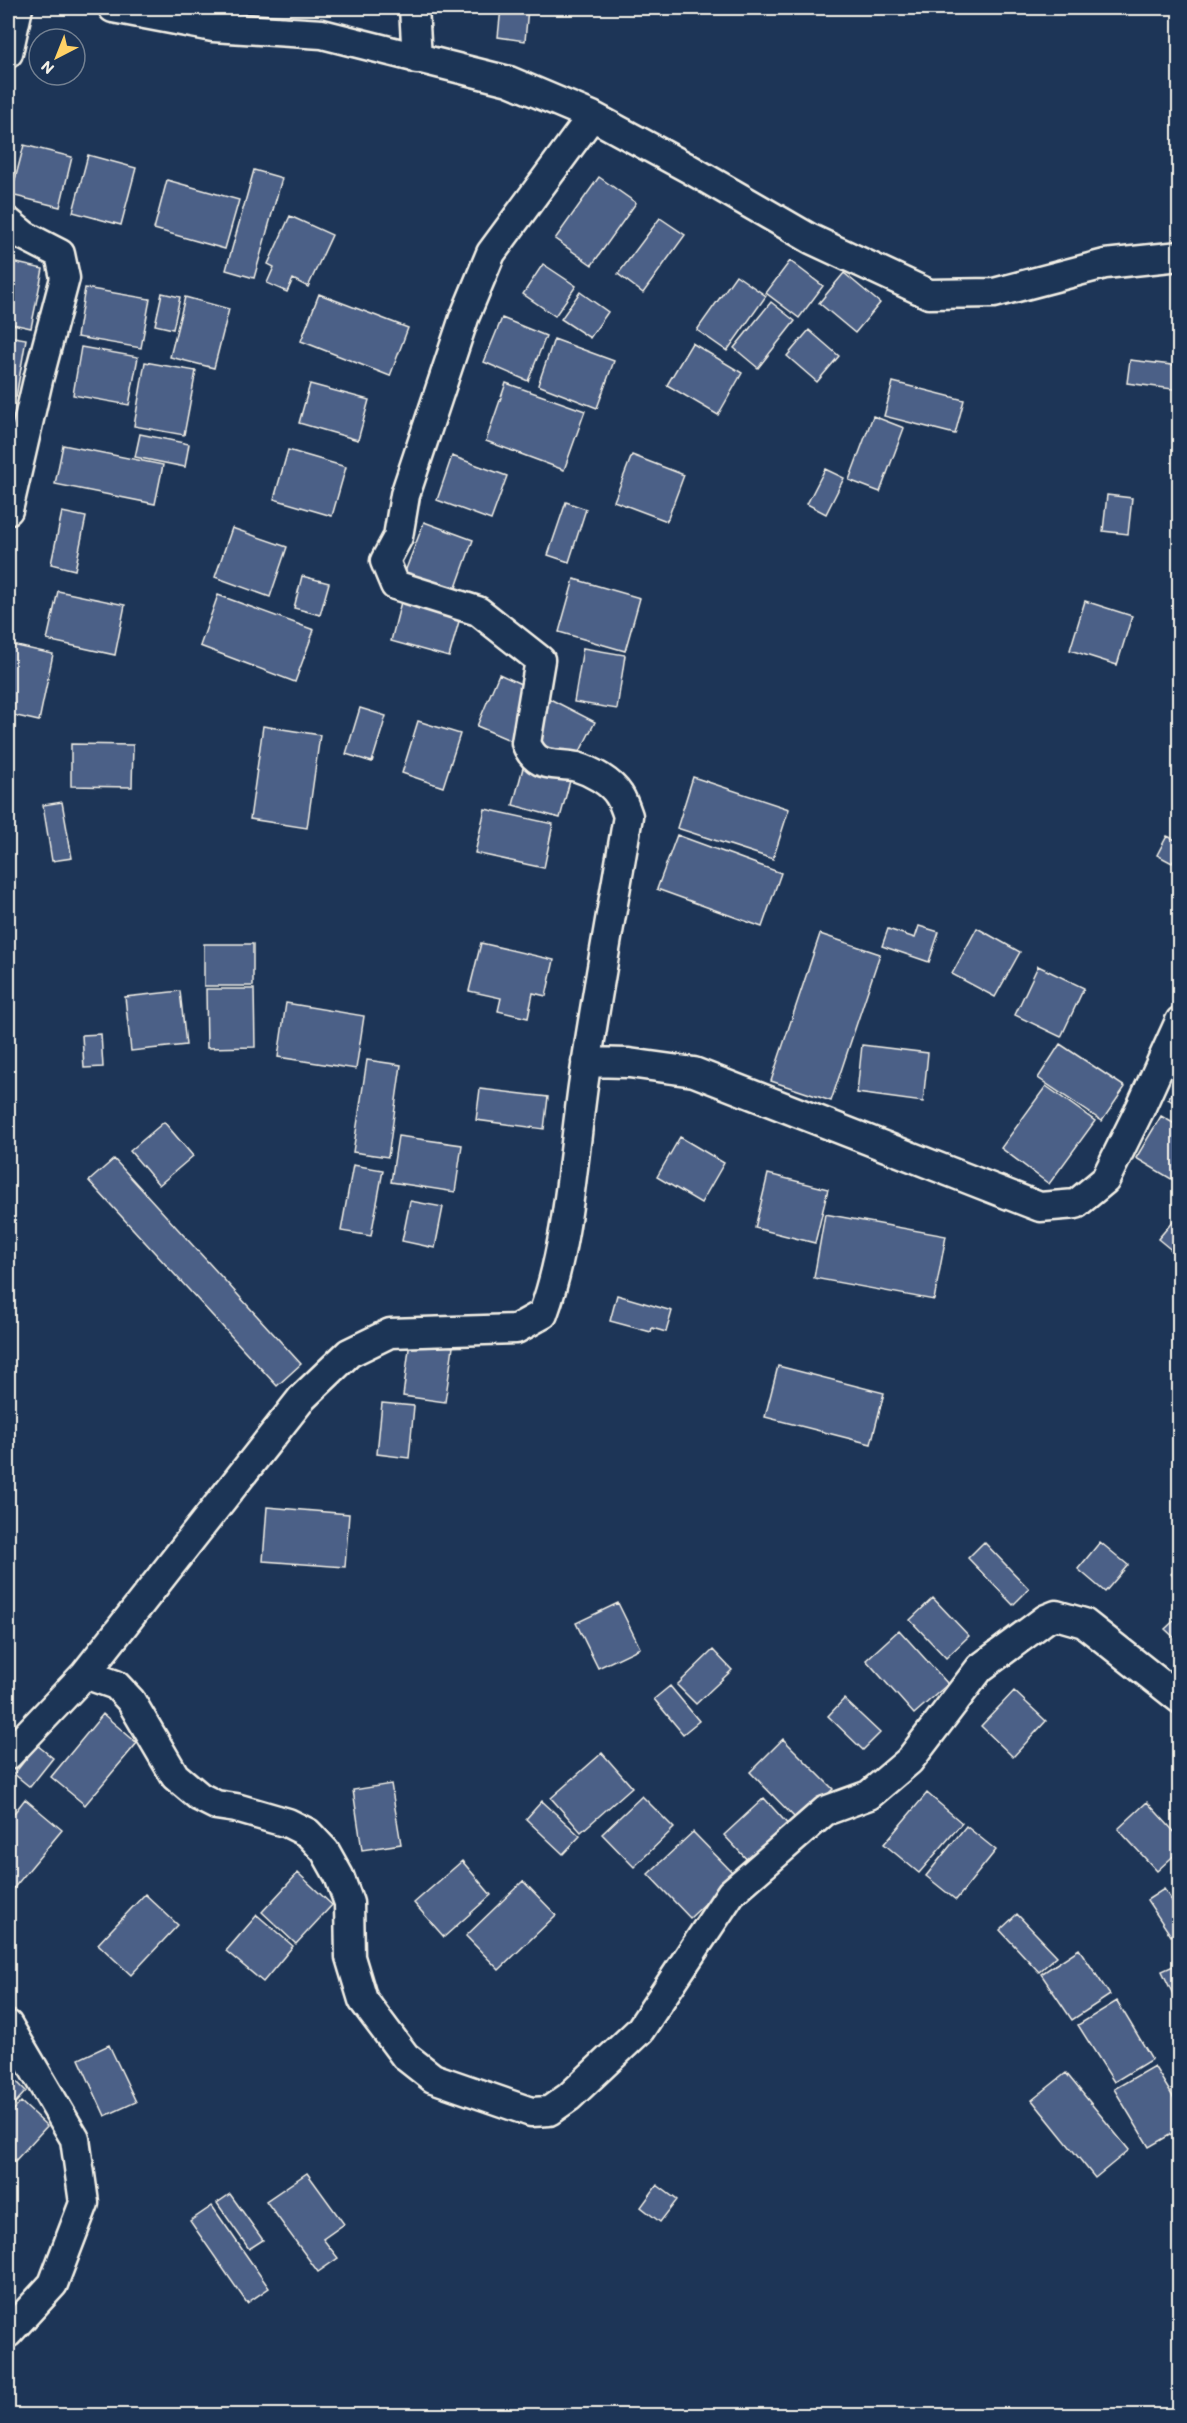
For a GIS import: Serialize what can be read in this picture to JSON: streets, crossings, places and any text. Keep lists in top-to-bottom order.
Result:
{
  "north": "bottom left"
}
